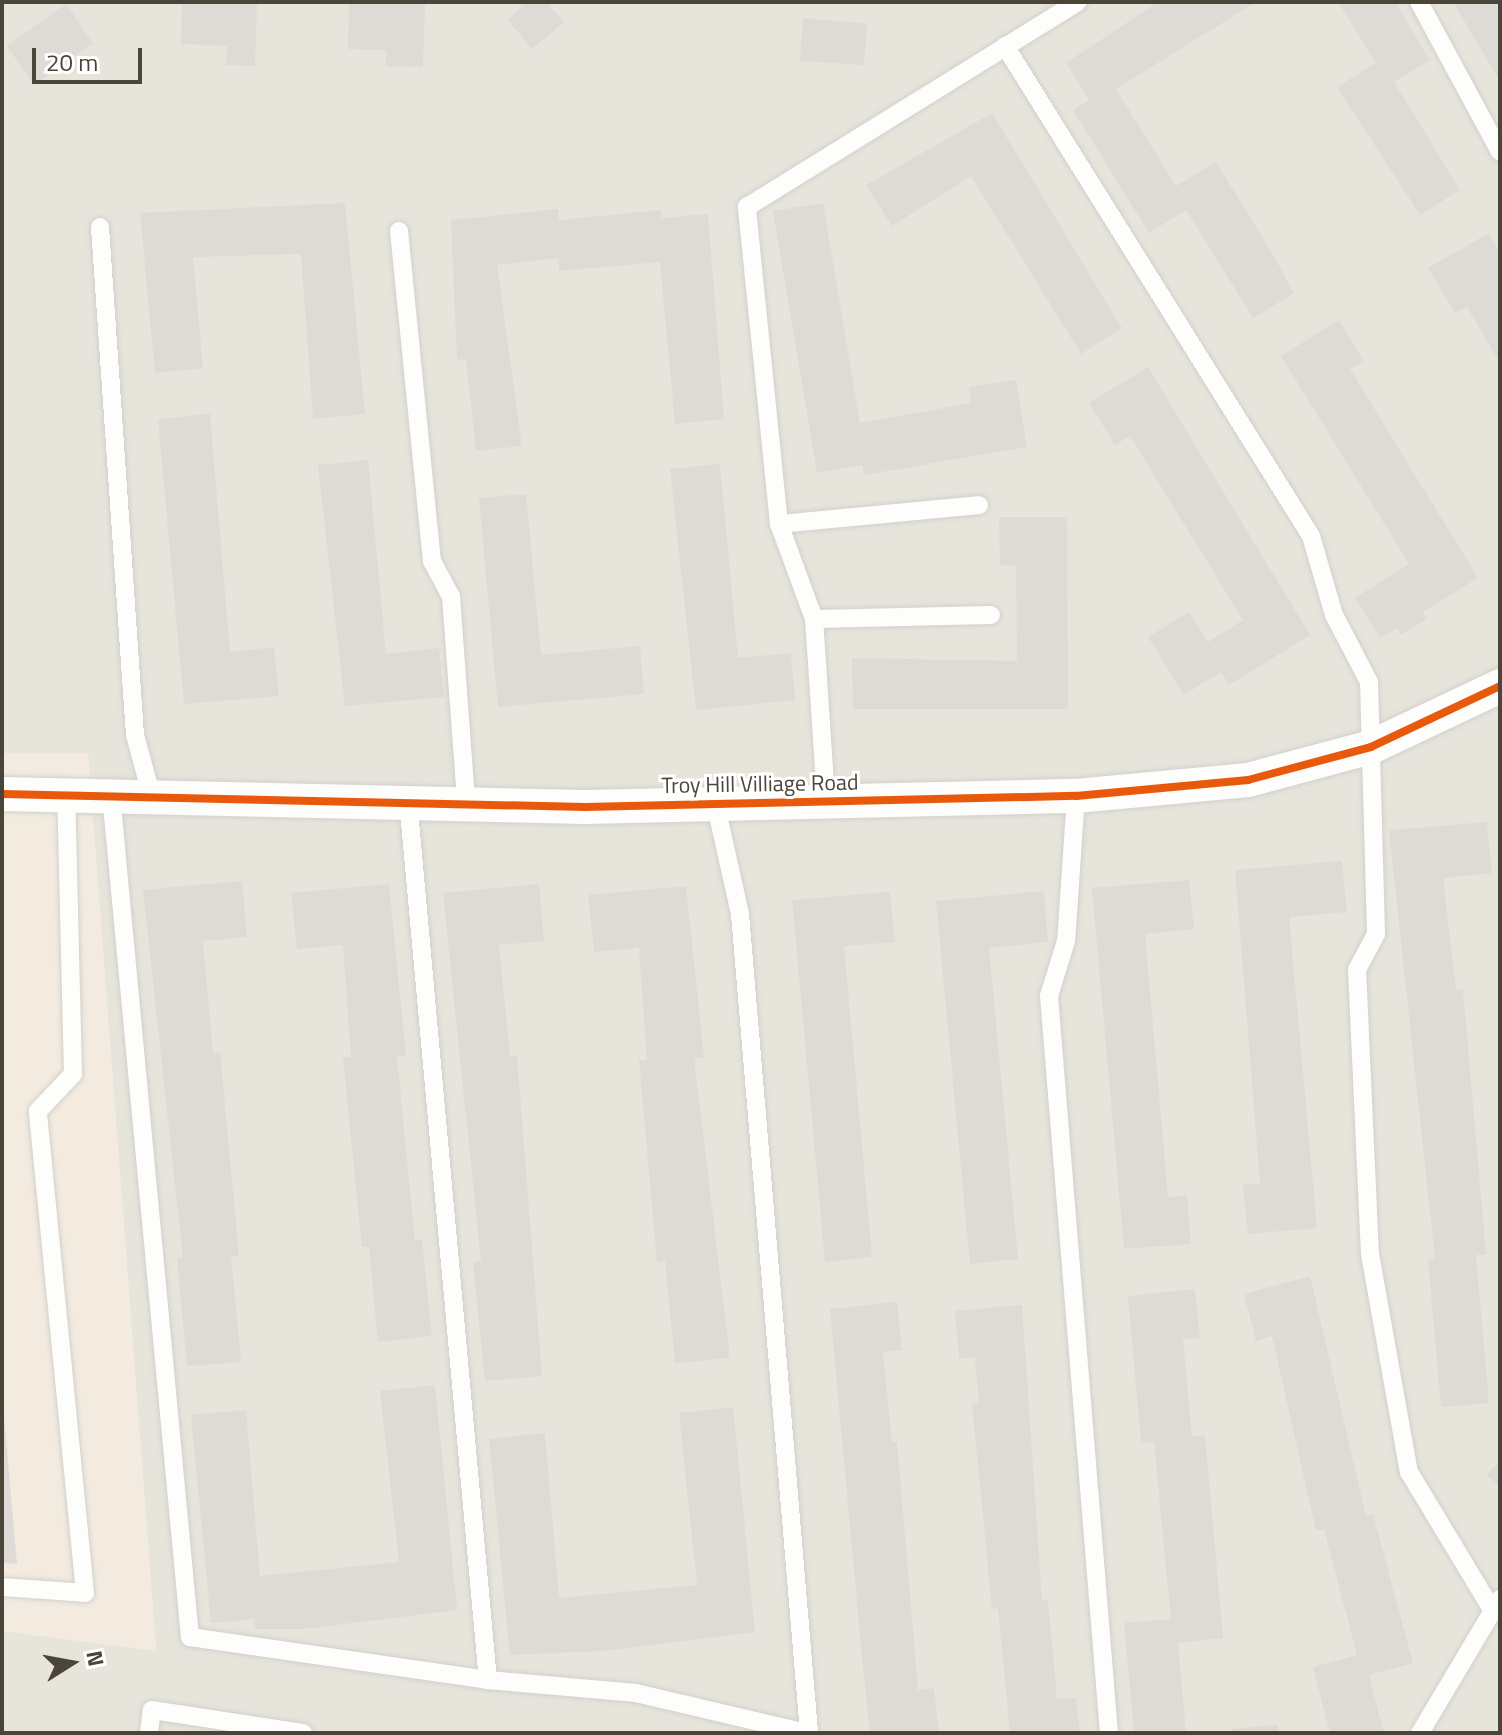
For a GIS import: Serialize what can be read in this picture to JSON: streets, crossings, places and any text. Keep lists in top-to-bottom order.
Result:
{
  "streets": {
    "street": ["Troy Hill Villiage Road"]
  },
  "scale_bar": "20 m",
  "north": "right"
}
